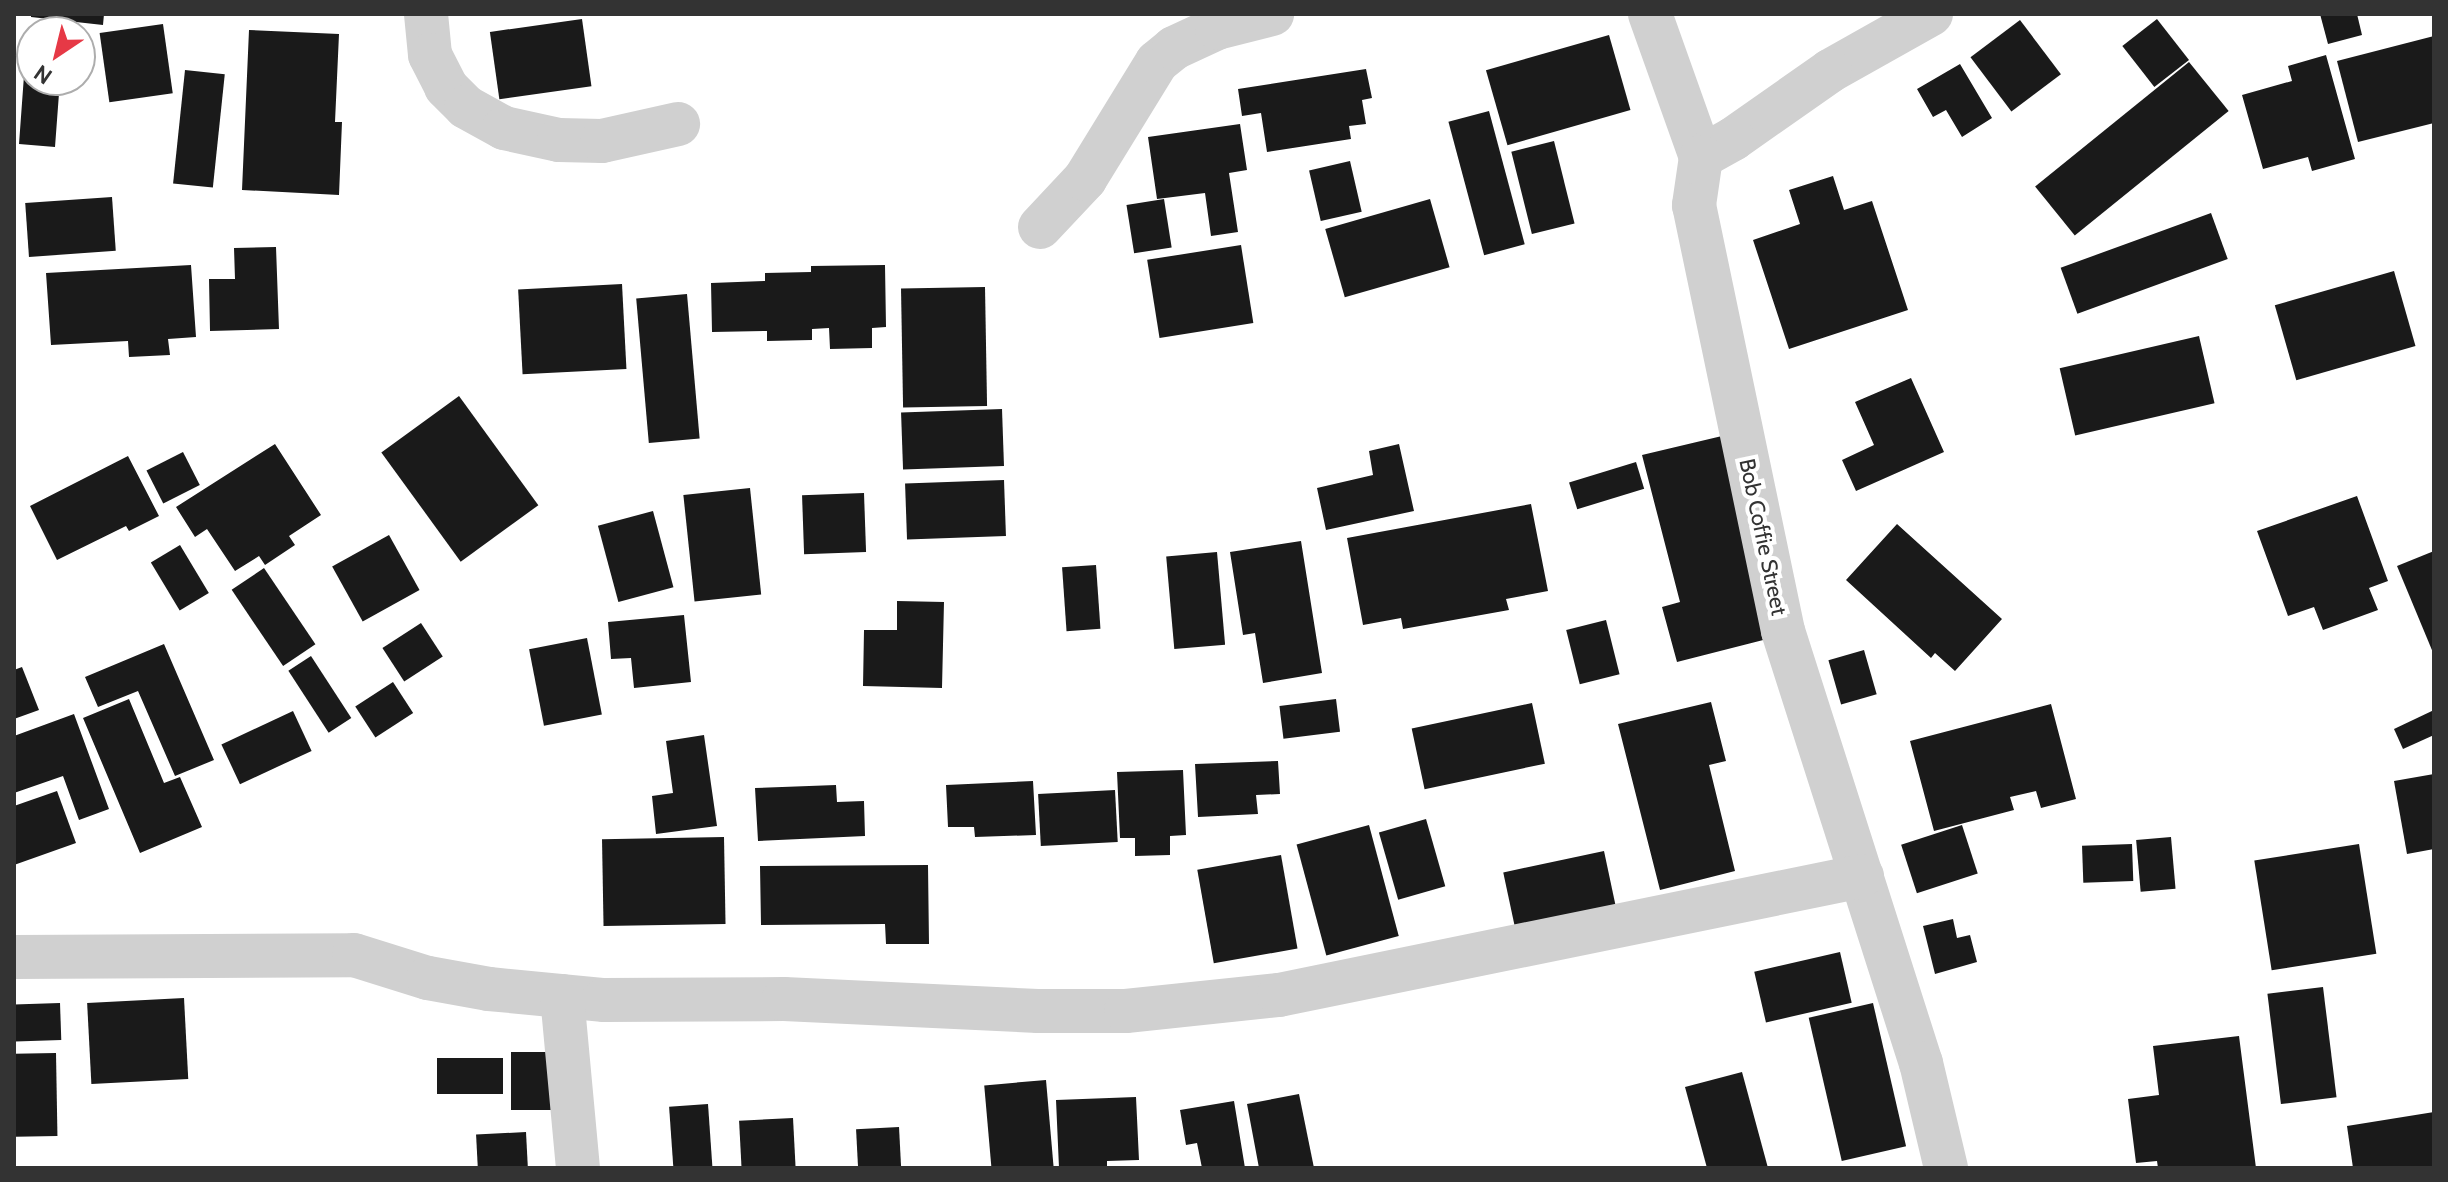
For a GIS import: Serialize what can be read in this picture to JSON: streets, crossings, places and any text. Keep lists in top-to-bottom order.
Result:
{
  "streets": {
    "street": ["Bob Coffie Street"]
  },
  "north": "bottom left"
}
